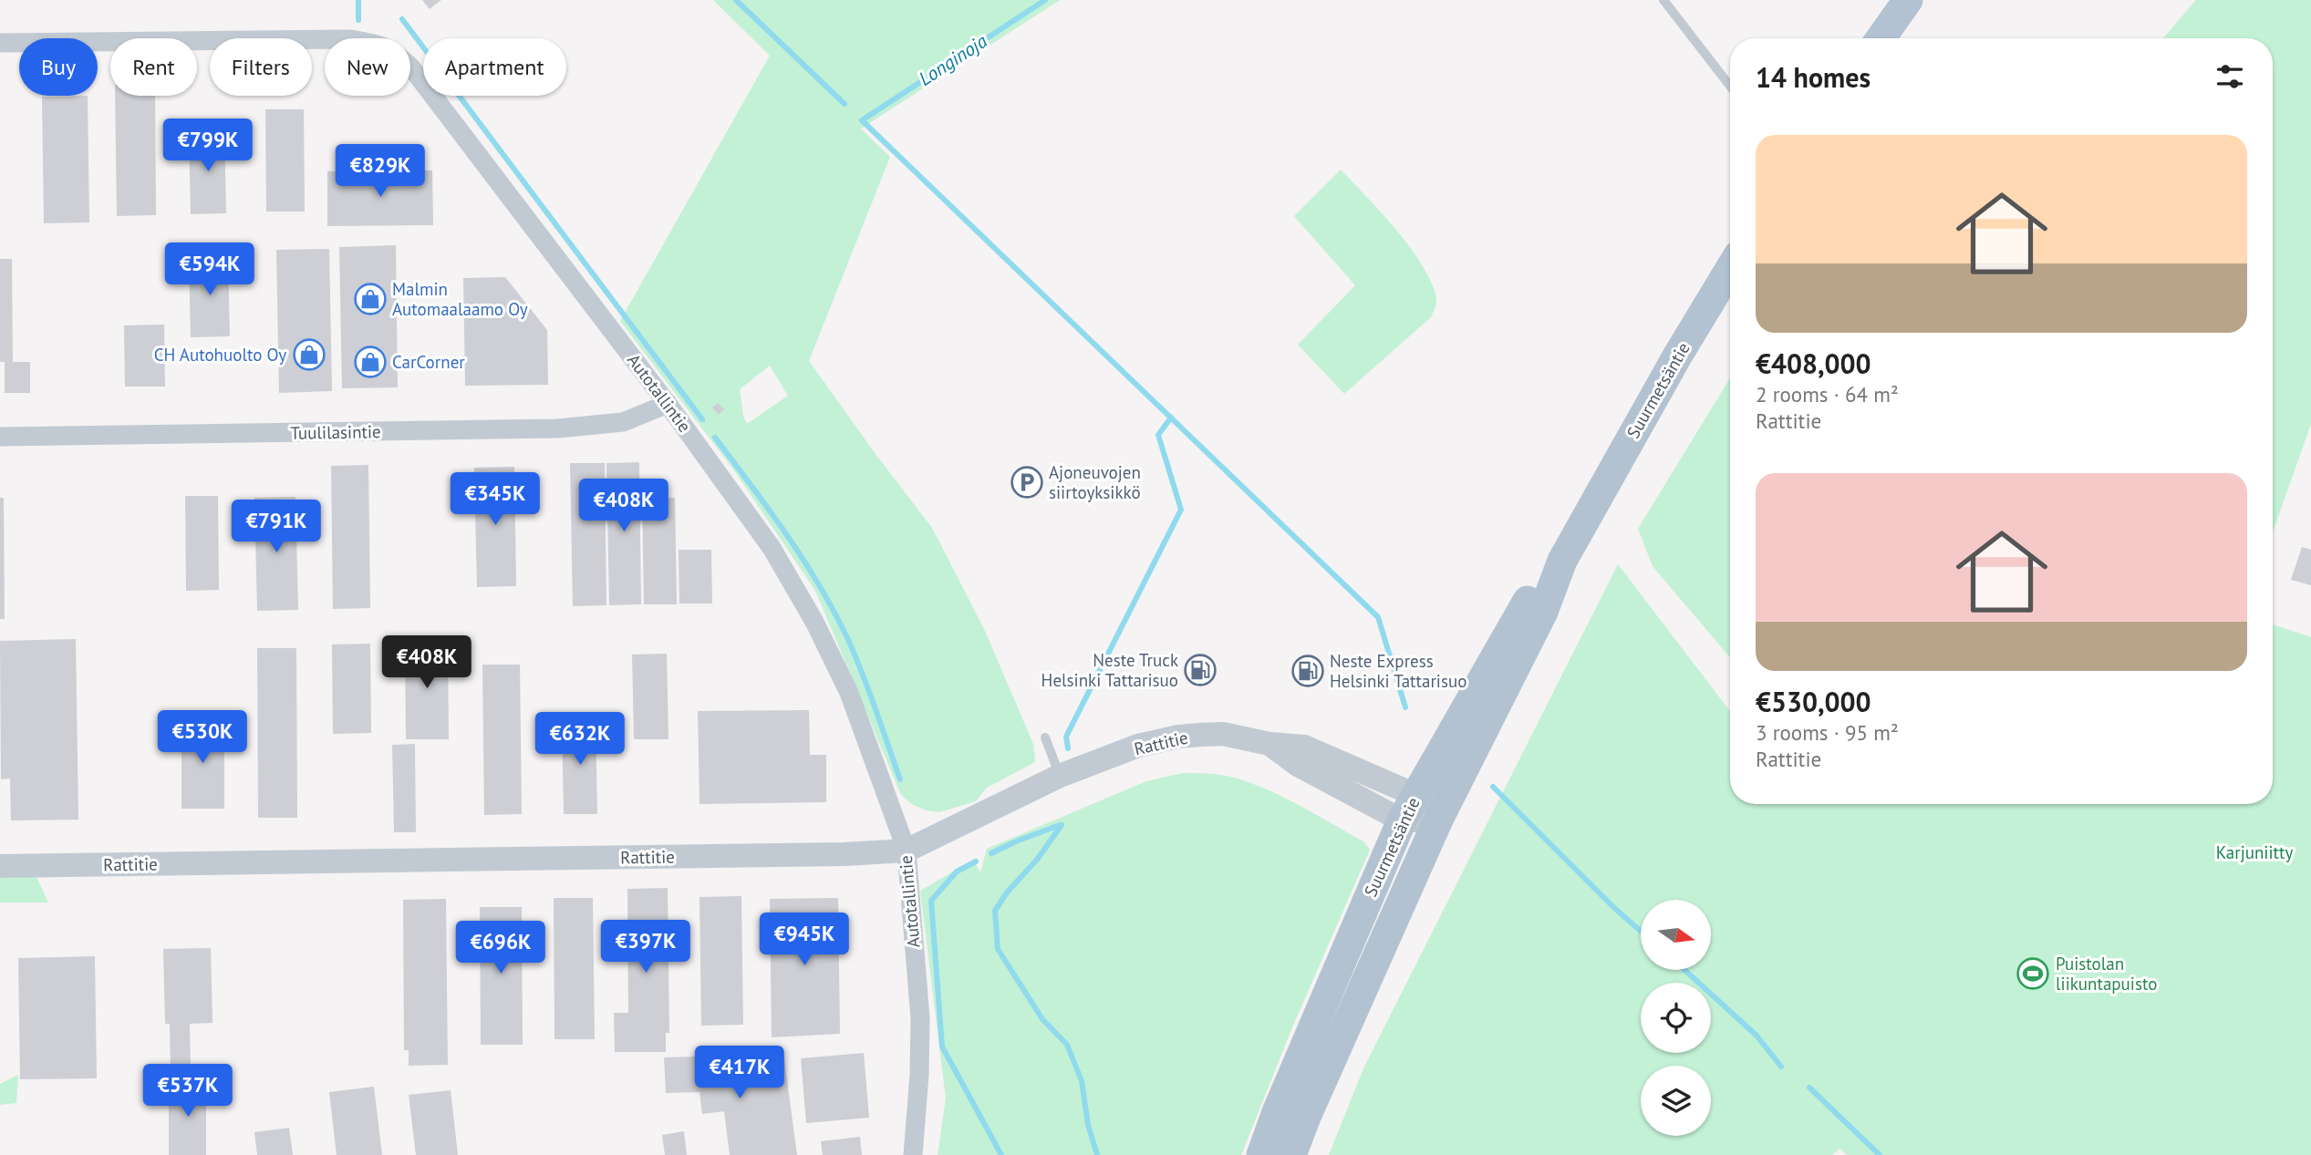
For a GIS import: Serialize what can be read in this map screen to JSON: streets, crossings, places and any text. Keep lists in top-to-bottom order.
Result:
{
  "streets": {
    "main road": ["Suurmetsäntie"],
    "street": ["Autotallintie", "Tuulilasintie", "Rattitie"]
  },
  "crossings": [
    ["Suurmetsäntie", "Rattitie"],
    ["Autotallintie", "Tuulilasintie"],
    ["Autotallintie", "Rattitie"]
  ],
  "water": ["Longinoja"],
  "parks": ["Karjuniitty"],
  "places": {
    "shop": ["Malmin Automaalaamo Oy", "CH Autohuolto Oy", "CarCorner"],
    "parking": ["Ajoneuvojen siirtoyksikkö"],
    "fuel station": ["Neste Truck Helsinki Tattarisuo", "Neste Express Helsinki Tattarisuo"],
    "sports": ["Puistolan liikuntapuisto"]
  },
  "north": "right",
  "page": {
    "chip": [
      "Buy",
      "Rent",
      "Filters",
      "New",
      "Apartment"
    ],
    "heading": "14 homes",
    "list": [
      {
        "name": "€408,000",
        "note": "2 rooms · 64 m² · Rattitie"
      },
      {
        "name": "€530,000",
        "note": "3 rooms · 95 m² · Rattitie"
      }
    ],
    "price": [
      "€799K",
      "€829K",
      "€594K",
      "€345K",
      "€408K",
      "€791K",
      "€408K",
      "€530K",
      "€632K",
      "€945K",
      "€397K",
      "€696K",
      "€417K",
      "€537K"
    ]
  }
}
